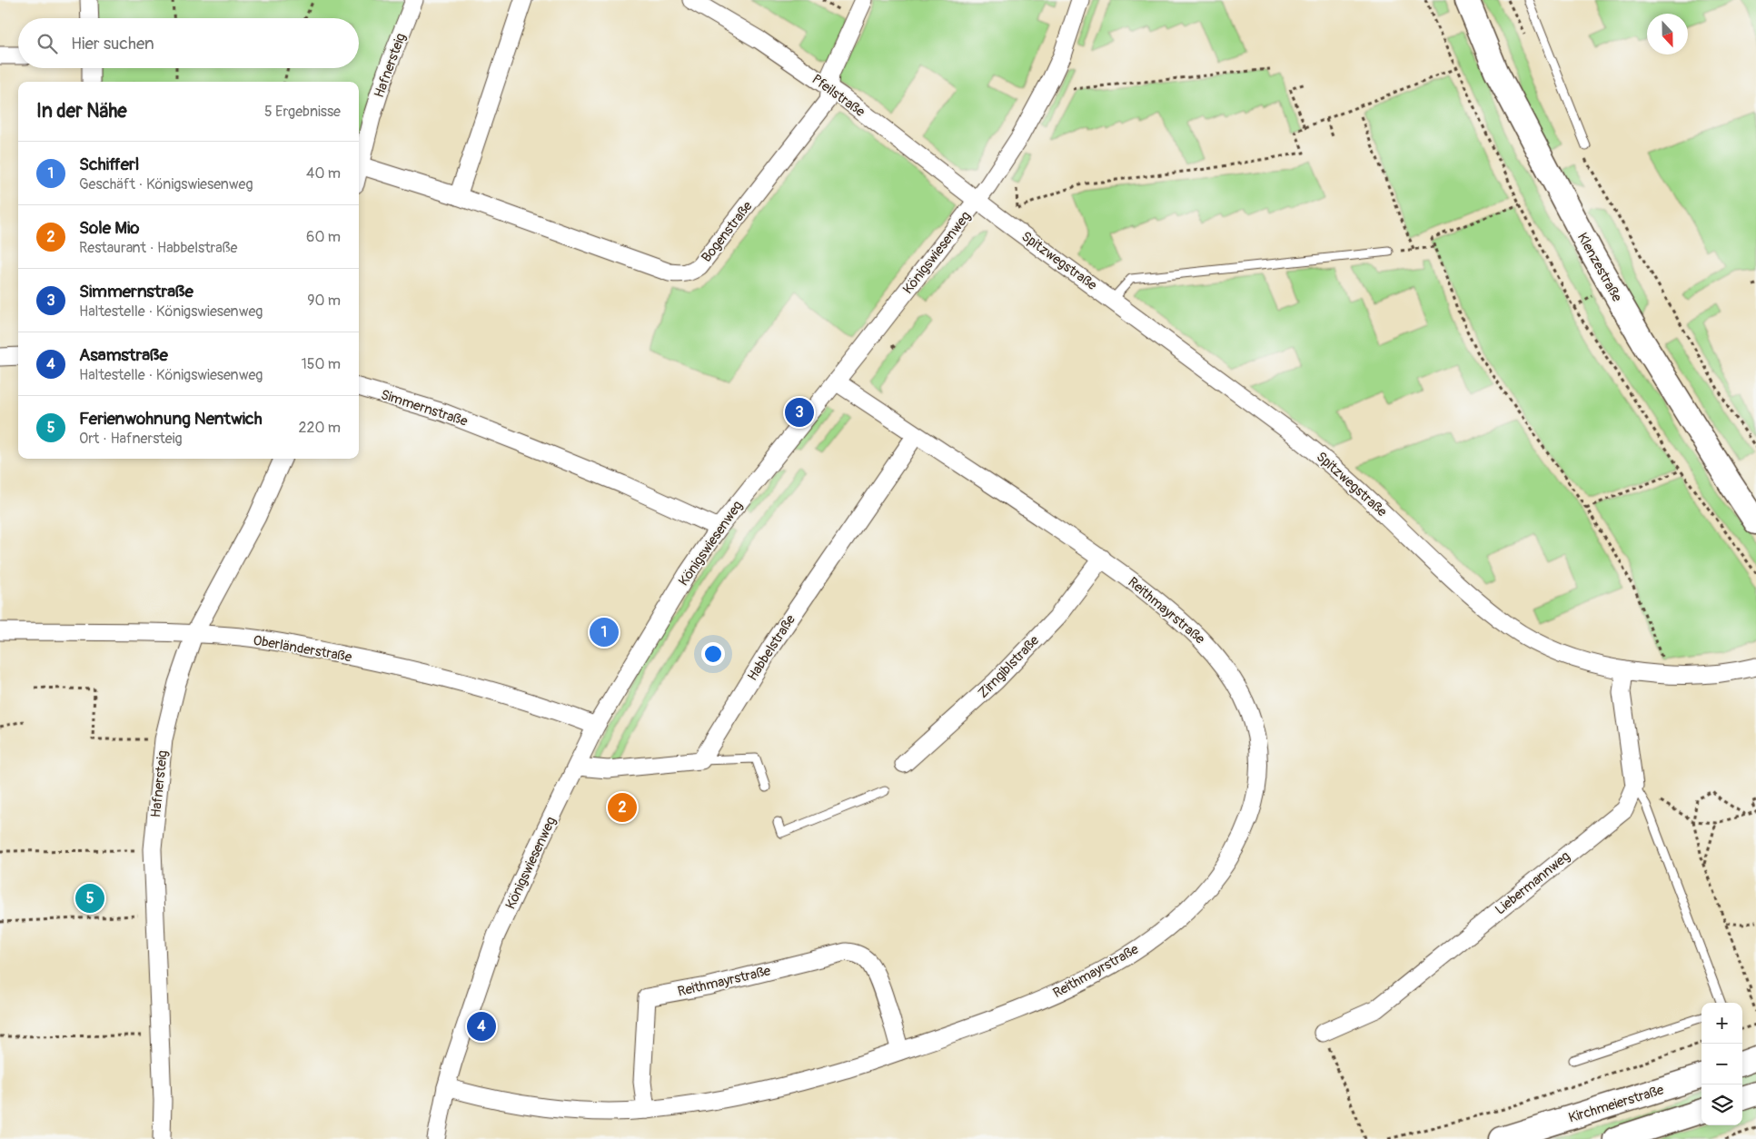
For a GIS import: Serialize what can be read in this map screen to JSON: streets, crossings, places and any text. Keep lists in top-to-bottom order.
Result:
{
  "streets": {
    "street": [
      "Hafnersteig",
      "Pfeilstraße",
      "Bogenstraße",
      "Königswiesenweg",
      "Spitzwegstraße",
      "Klenzestraße",
      "Simmernstraße",
      "Reithmayrstraße",
      "Habbelstraße",
      "Oberländerstraße",
      "Zirngiblstraße",
      "Liebermannweg",
      "Kirchmeierstraße"
    ]
  },
  "crossings": [
    ["Hafnersteig", "Bogenstraße"],
    ["Hafnersteig", "Oberländerstraße"],
    ["Pfeilstraße", "Bogenstraße"],
    ["Pfeilstraße", "Königswiesenweg"],
    ["Pfeilstraße", "Spitzwegstraße"],
    ["Königswiesenweg", "Spitzwegstraße"],
    ["Königswiesenweg", "Simmernstraße"],
    ["Königswiesenweg", "Reithmayrstraße"],
    ["Königswiesenweg", "Oberländerstraße"],
    ["Reithmayrstraße", "Habbelstraße"],
    ["Reithmayrstraße", "Zirngiblstraße"]
  ],
  "north": "bottom",
  "page": {
    "search": "Hier suchen",
    "heading": ["In der Nähe", "5 Ergebnisse"],
    "list": [
      {
        "mark": "1",
        "name": "Schifferl",
        "note": "Geschäft · Königswiesenweg",
        "value": "40 m"
      },
      {
        "mark": "2",
        "name": "Sole Mio",
        "note": "Restaurant · Habbelstraße",
        "value": "60 m"
      },
      {
        "mark": "3",
        "name": "Simmernstraße",
        "note": "Haltestelle · Königswiesenweg",
        "value": "90 m"
      },
      {
        "mark": "4",
        "name": "Asamstraße",
        "note": "Haltestelle · Königswiesenweg",
        "value": "150 m"
      },
      {
        "mark": "5",
        "name": "Ferienwohnung Nentwich",
        "note": "Ort · Hafnersteig",
        "value": "220 m"
      }
    ],
    "pins": [
      "3",
      "1",
      "2",
      "5",
      "4"
    ],
    "map_buttons": ["+", "−"]
  }
}
